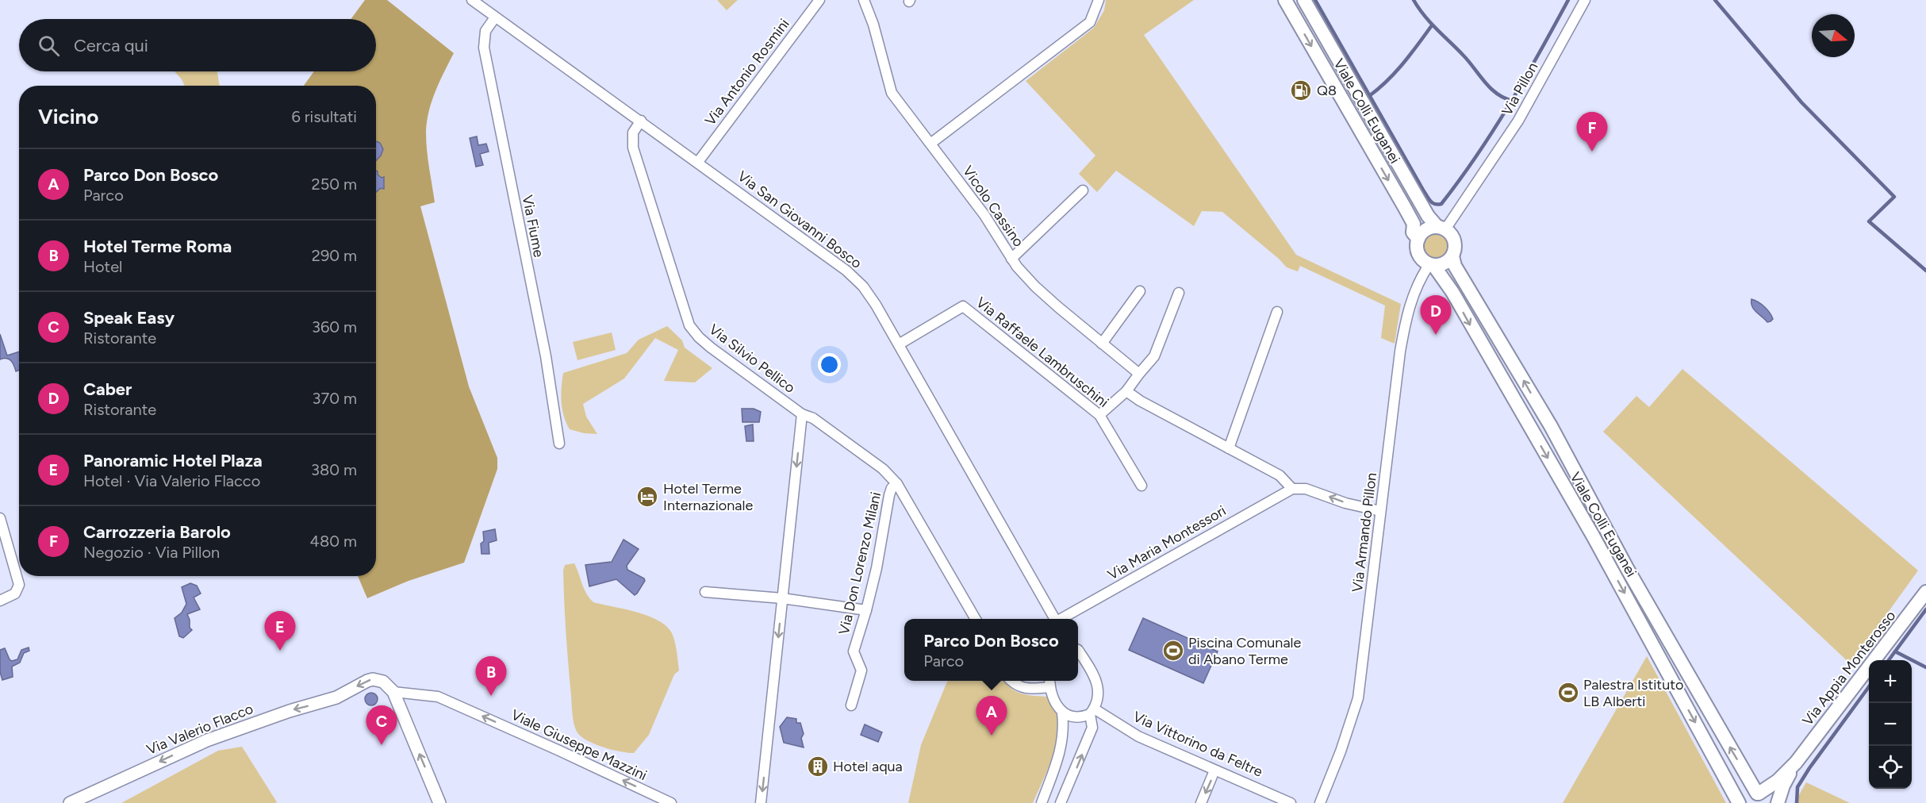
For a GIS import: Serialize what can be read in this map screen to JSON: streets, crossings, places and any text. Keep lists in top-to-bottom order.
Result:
{
  "streets": {
    "main road": ["Viale Colli Euganei", "Via Appia Monterosso"],
    "street": [
      "Via Antonio Rosmini",
      "Via Pillon",
      "Vicolo Cassino",
      "Via San Giovanni Bosco",
      "Via Fiume",
      "Via Raffaele Lambruschini",
      "Via Silvio Pellico",
      "Via Armando Pillon",
      "Via Maria Montessori",
      "Via Don Lorenzo Milani",
      "Via Valerio Flacco",
      "Via Vittorino da Feltre",
      "Viale Giuseppe Mazzini"
    ]
  },
  "crossings": [
    ["Via Antonio Rosmini", "Via San Giovanni Bosco"],
    ["Via Pillon", "Viale Colli Euganei"],
    ["Via Pillon", "Via Armando Pillon"],
    ["Viale Colli Euganei", "Via Armando Pillon"],
    ["Viale Colli Euganei", "Via Appia Monterosso"],
    ["Via San Giovanni Bosco", "Via Fiume"],
    ["Via San Giovanni Bosco", "Via Raffaele Lambruschini"],
    ["Via San Giovanni Bosco", "Via Silvio Pellico"],
    ["Via Silvio Pellico", "Via Don Lorenzo Milani"],
    ["Via Valerio Flacco", "Viale Giuseppe Mazzini"]
  ],
  "one_way": ["Via Valerio Flacco", "Viale Giuseppe Mazzini"],
  "places": {
    "fuel station": ["Q8"],
    "hotel": ["Hotel Terme Internazionale"],
    "sports": ["Piscina Comunale di Abano Terme", "Palestra Istituto LB Alberti"],
    "building": ["Hotel aqua"]
  },
  "north": "right",
  "page": {
    "search": "Cerca qui",
    "heading": ["Vicino", "6 risultati"],
    "pins": [
      "F",
      "D",
      "E",
      "B",
      "A",
      "C"
    ],
    "list": [
      {
        "mark": "A",
        "name": "Parco Don Bosco",
        "note": "Parco",
        "value": "250 m"
      },
      {
        "mark": "B",
        "name": "Hotel Terme Roma",
        "note": "Hotel",
        "value": "290 m"
      },
      {
        "mark": "C",
        "name": "Speak Easy",
        "note": "Ristorante",
        "value": "360 m"
      },
      {
        "mark": "D",
        "name": "Caber",
        "note": "Ristorante",
        "value": "370 m"
      },
      {
        "mark": "E",
        "name": "Panoramic Hotel Plaza",
        "note": "Hotel · Via Valerio Flacco",
        "value": "380 m"
      },
      {
        "mark": "F",
        "name": "Carrozzeria Barolo",
        "note": "Negozio · Via Pillon",
        "value": "480 m"
      }
    ],
    "popup": ["Parco Don Bosco", "Parco"],
    "map_buttons": ["+", "−"]
  }
}
